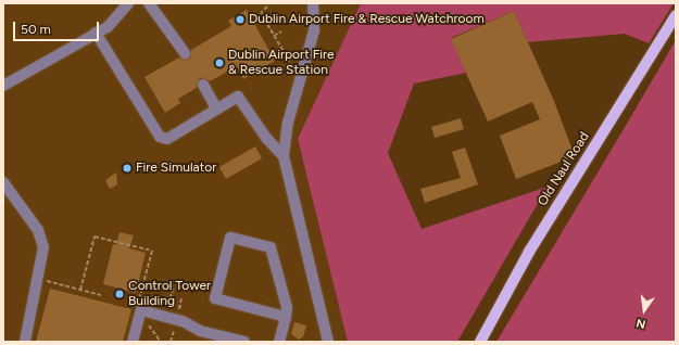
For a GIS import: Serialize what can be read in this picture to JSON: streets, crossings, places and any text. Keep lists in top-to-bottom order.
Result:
{
  "streets": {
    "main road": ["Old Naul Road"]
  },
  "places": [
    "Dublin Airport Fire & Rescue Watchroom",
    "Dublin Airport Fire & Rescue Station",
    "Fire Simulator",
    "Control Tower Building"
  ],
  "scale_bar": "50 m",
  "north": "bottom"
}
